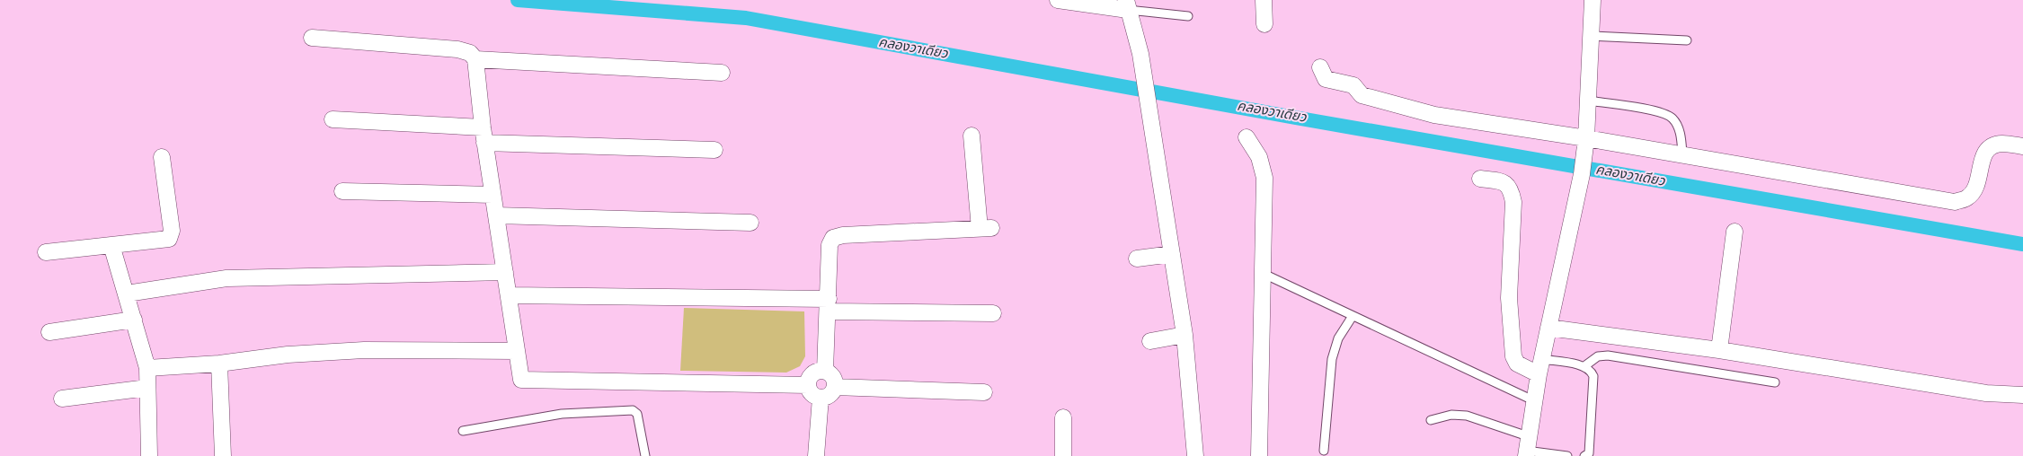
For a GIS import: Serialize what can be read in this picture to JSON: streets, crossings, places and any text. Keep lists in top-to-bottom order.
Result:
{
  "water": ["คลองวาเดียว"]
}
